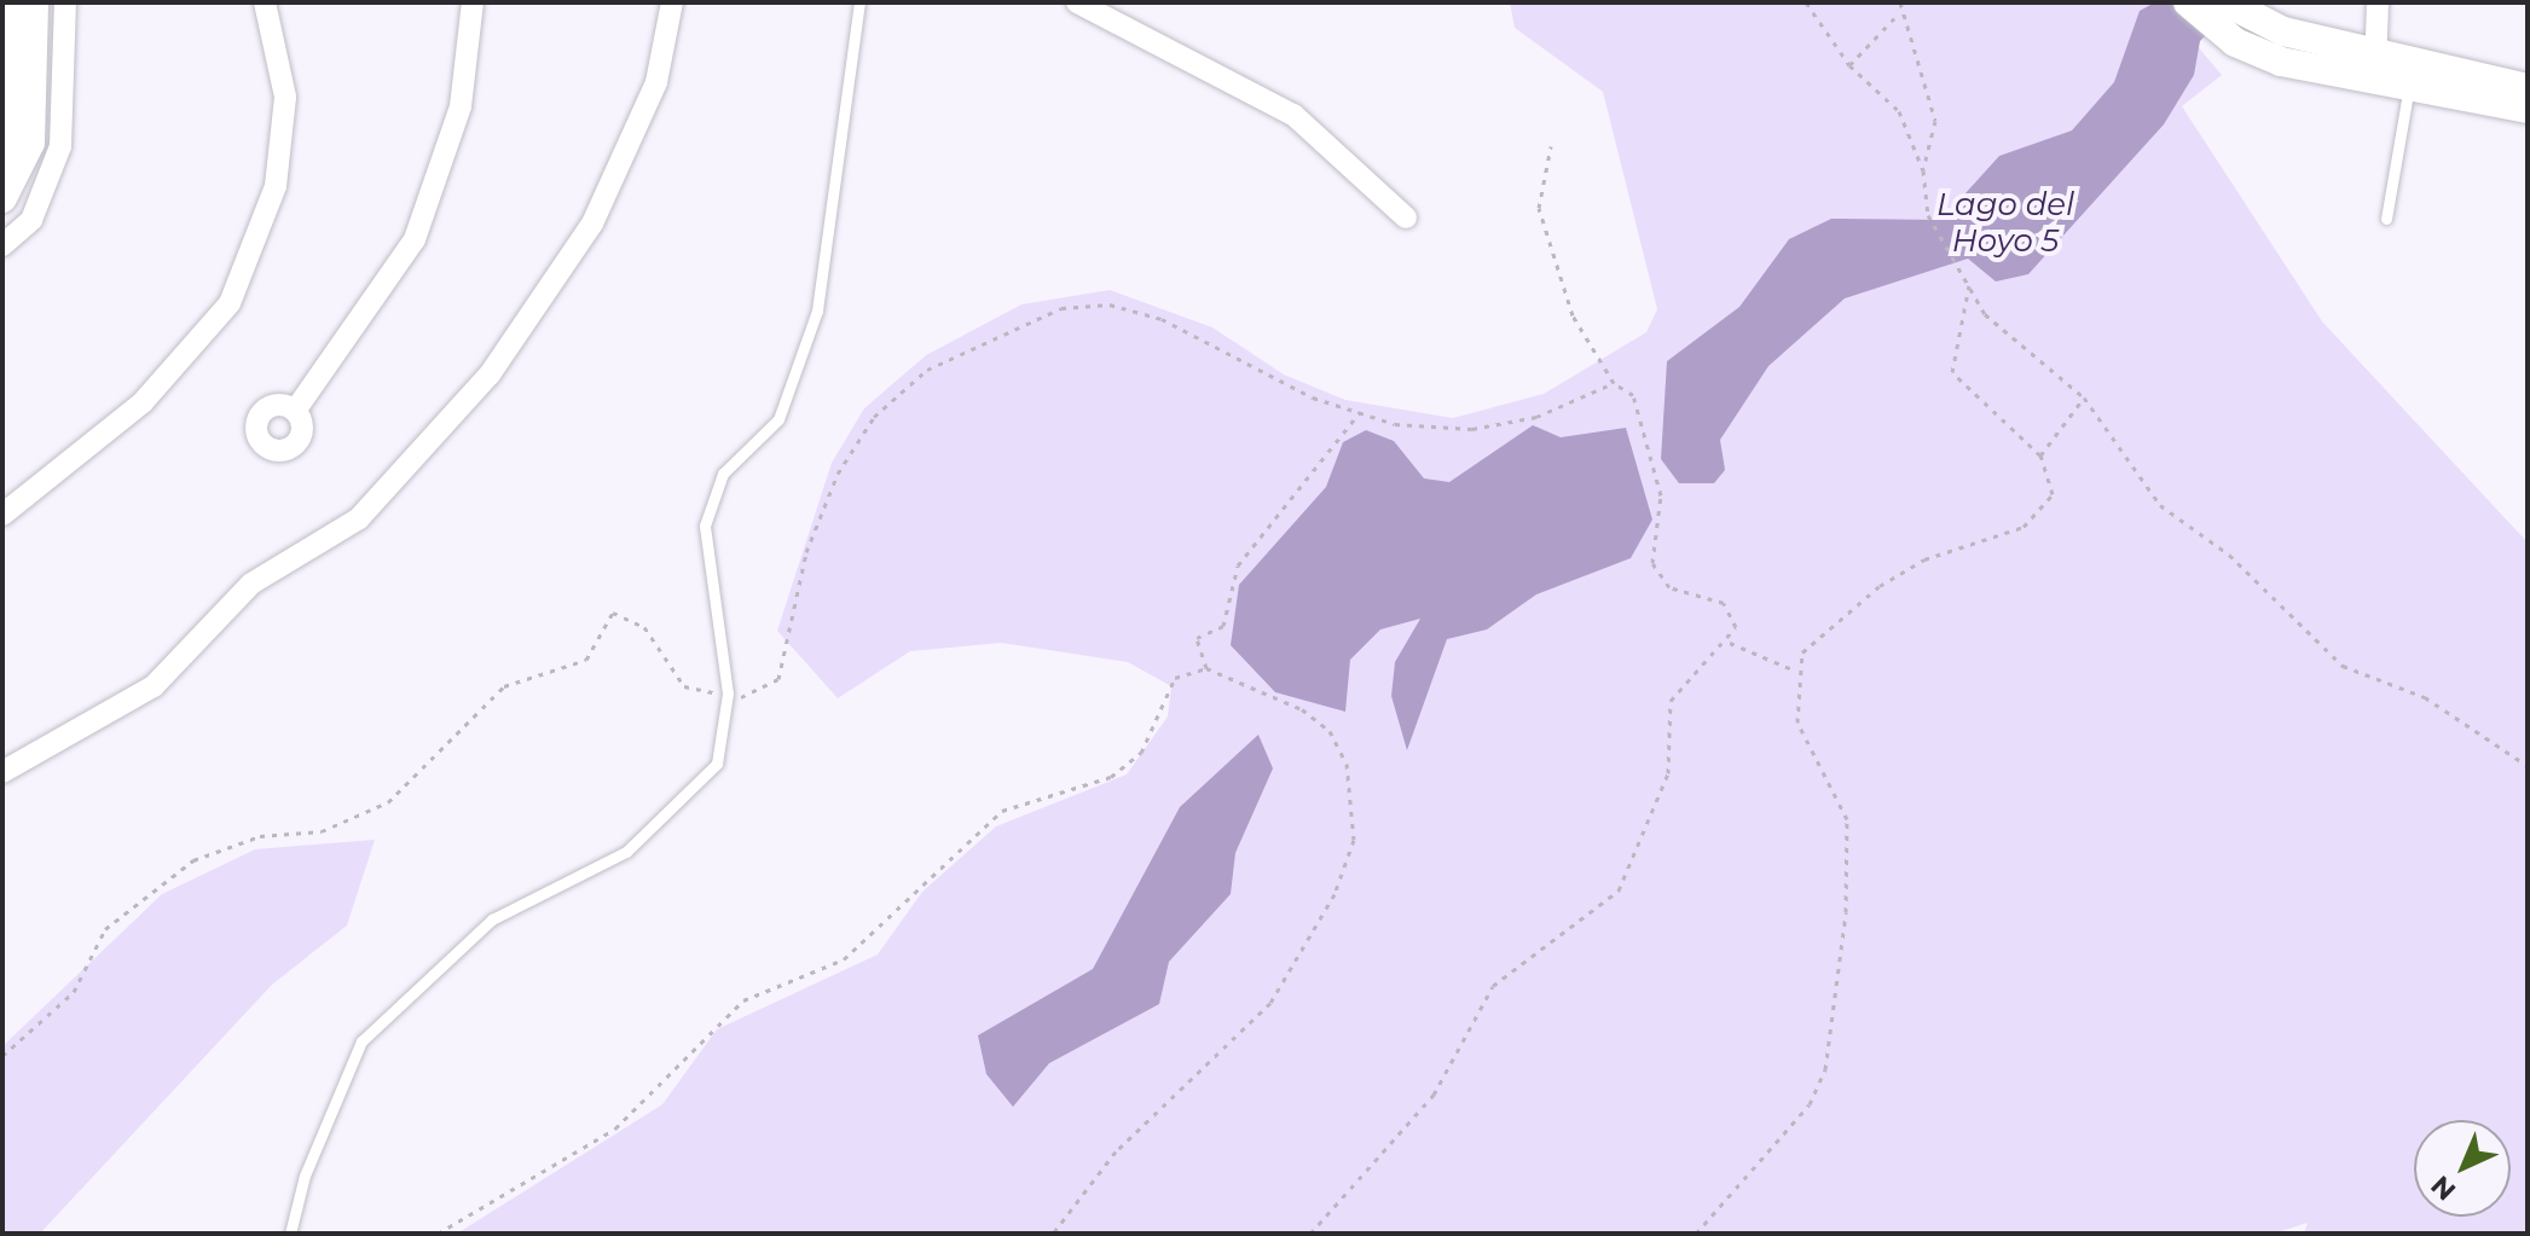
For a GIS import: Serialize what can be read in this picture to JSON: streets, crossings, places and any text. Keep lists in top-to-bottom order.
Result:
{
  "water": ["Lago del Hoyo 5"],
  "north": "bottom left"
}
